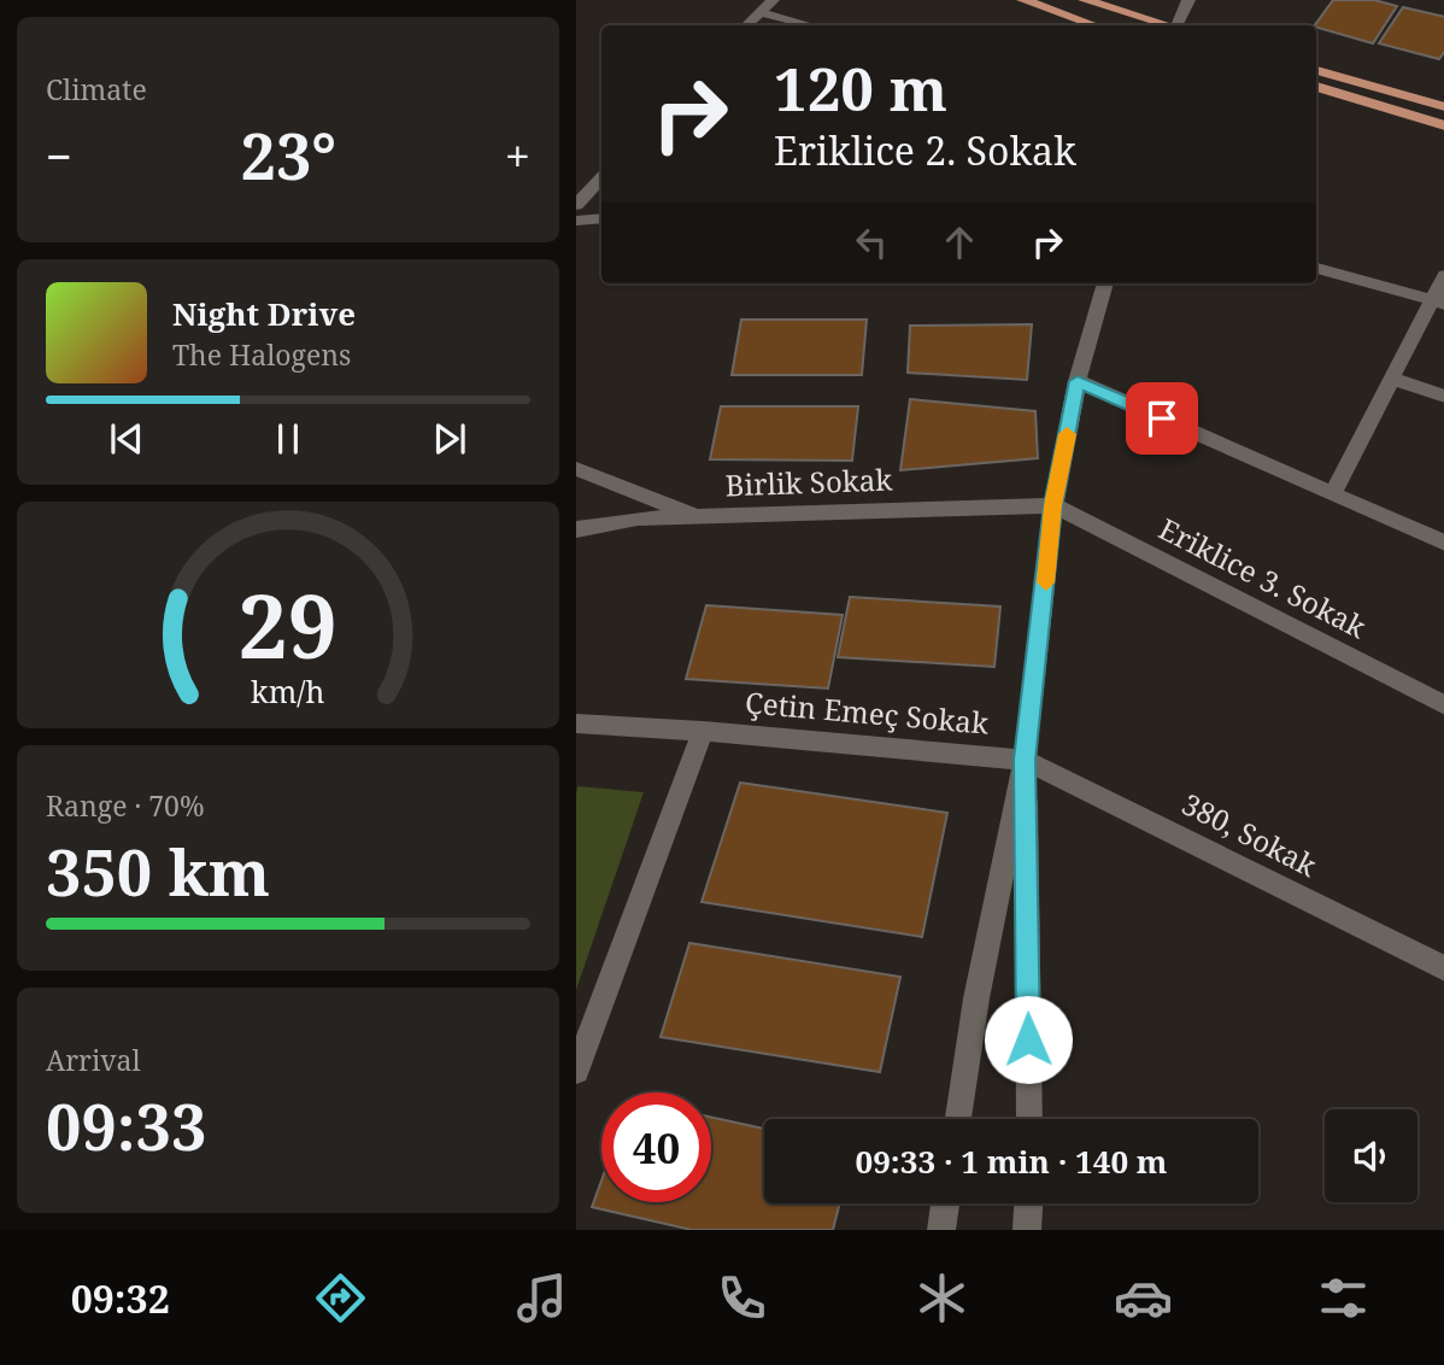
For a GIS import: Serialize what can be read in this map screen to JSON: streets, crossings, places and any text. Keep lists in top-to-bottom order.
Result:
{
  "streets": {
    "street": [
      "Birlik Sokak",
      "Eriklice 3. Sokak",
      "Çetin Emeç Sokak",
      "380, Sokak"
    ]
  },
  "crossings": [
    ["Birlik Sokak", "Eriklice 3. Sokak"],
    ["Çetin Emeç Sokak", "380, Sokak"]
  ],
  "page": {
    "tile": [
      "Climate",
      ["Range · 70%", "350 km"],
      ["Arrival", "09:33"]
    ],
    "turn": ["120 m", "Eriklice 2. Sokak"],
    "heat": ["−", "23°", "+"],
    "song": ["Night Drive", "The Halogens"],
    "limit": "40",
    "trip": "09:33 · 1 min · 140 m",
    "tabs": "09:32",
    "gauge": ["29", "km/h"]
  }
}
